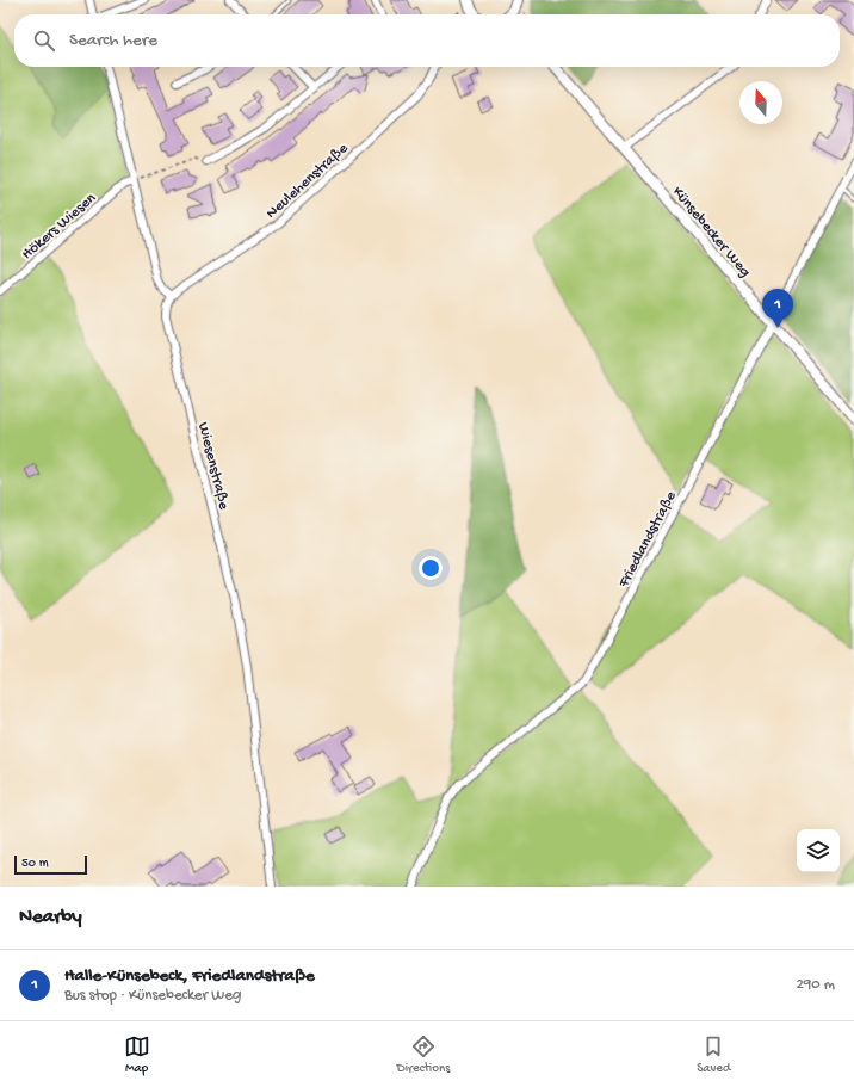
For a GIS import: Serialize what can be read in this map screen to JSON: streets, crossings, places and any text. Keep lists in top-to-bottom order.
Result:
{
  "streets": {
    "street": [
      "Neulehenstraße",
      "Hökers Wiesen",
      "Künsebecker Weg",
      "Wiesenstraße",
      "Friedlandstraße"
    ]
  },
  "crossings": [
    ["Neulehenstraße", "Wiesenstraße"],
    ["Künsebecker Weg", "Friedlandstraße"]
  ],
  "scale_bar": "50 m",
  "north": "top",
  "page": {
    "search": "Search here",
    "pins": "1",
    "scale": "50 m",
    "heading": "Nearby",
    "list": [
      {
        "mark": "1",
        "name": "Halle-Künsebeck, Friedlandstraße",
        "note": "Bus stop · Künsebecker Weg",
        "value": "290 m"
      }
    ],
    "nav": ["Map", "Directions", "Saved"]
  }
}
